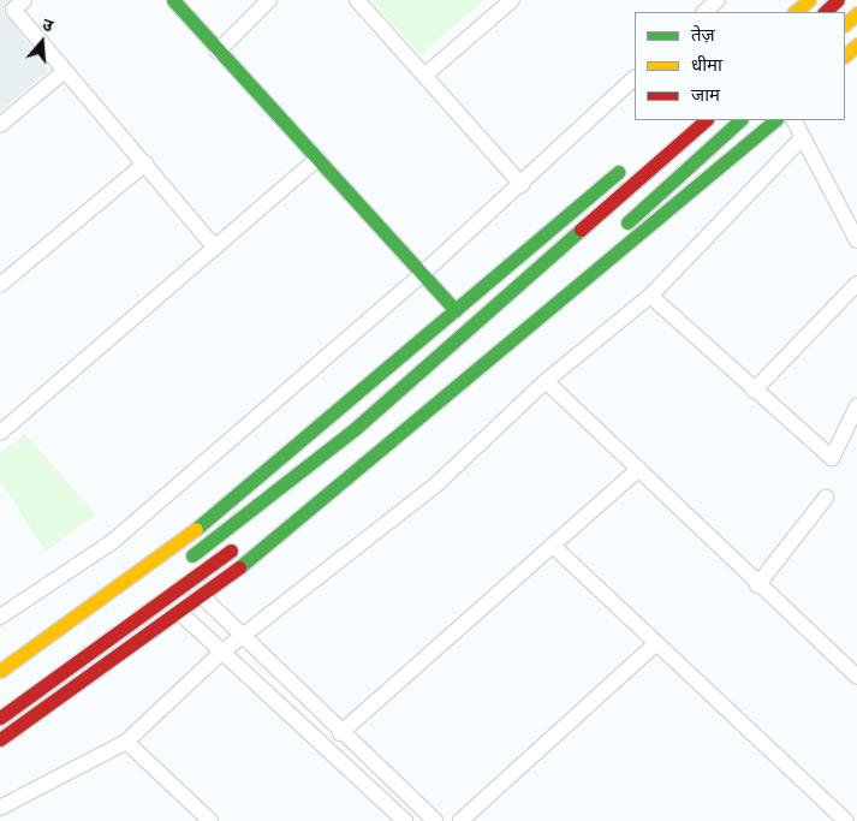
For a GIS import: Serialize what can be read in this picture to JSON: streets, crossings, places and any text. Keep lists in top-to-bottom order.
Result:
{
  "legend": ["तेज़", "धीमा", "जाम"],
  "north": "top"
}
